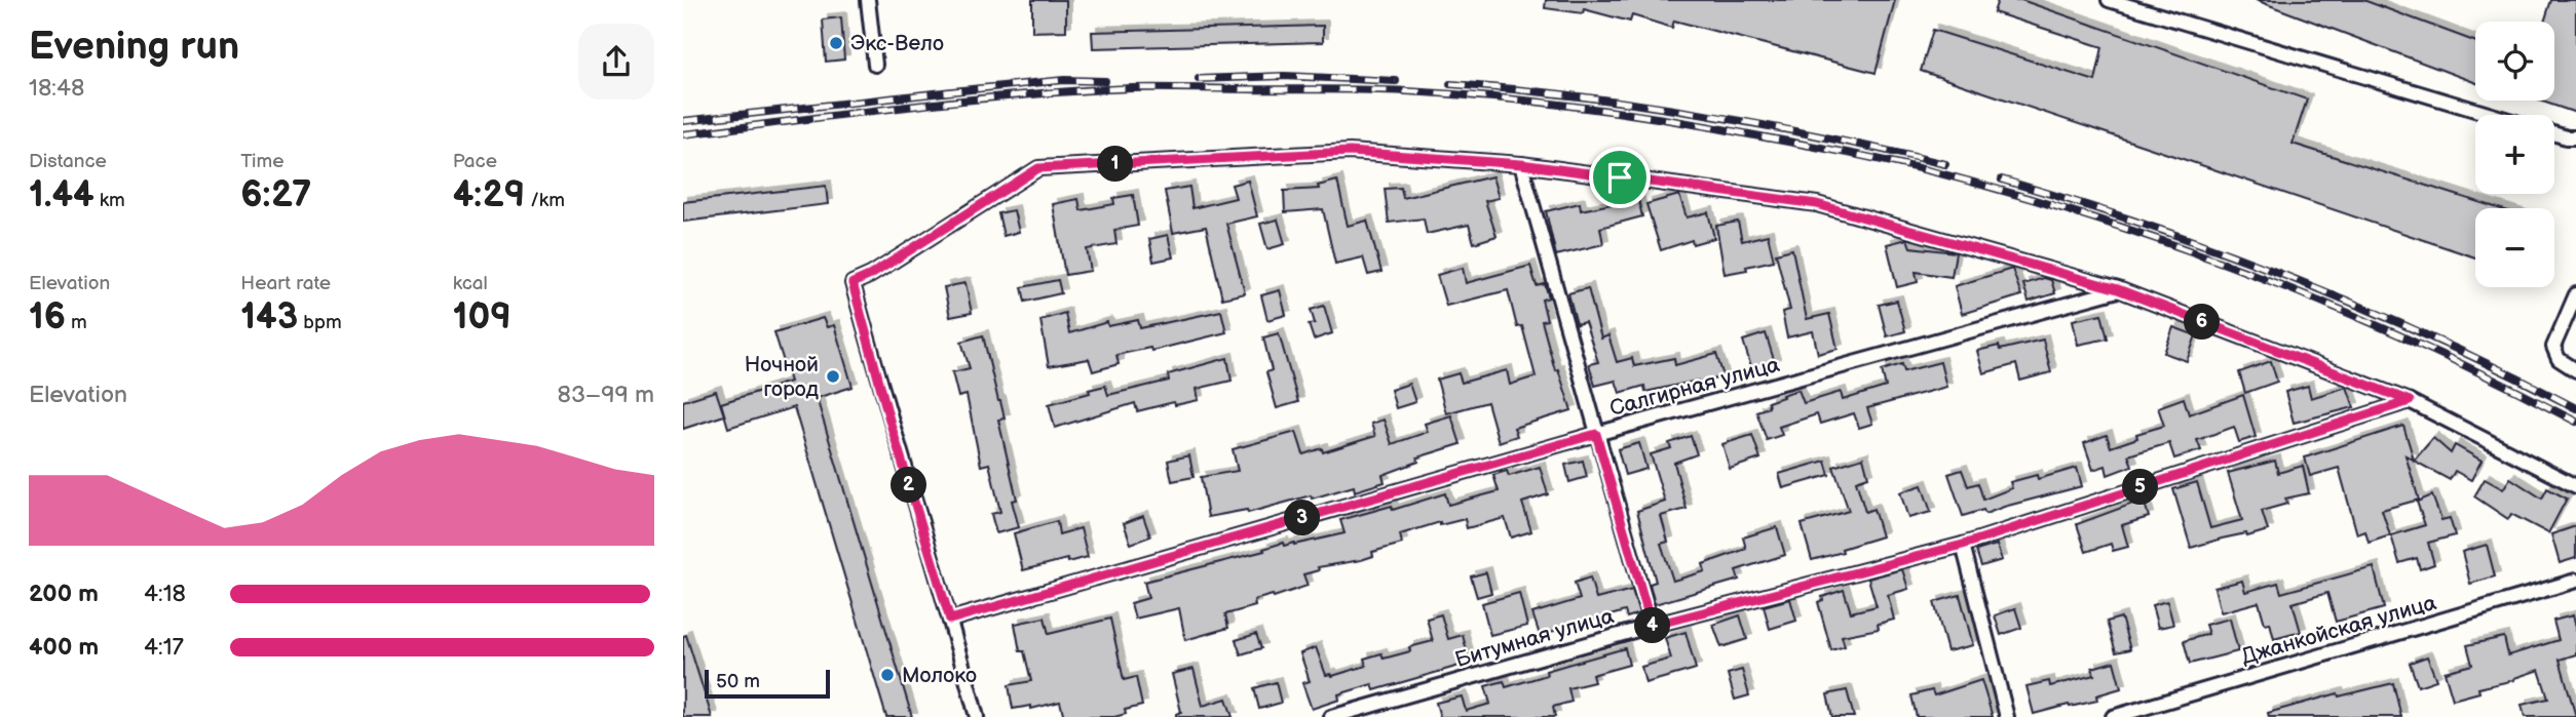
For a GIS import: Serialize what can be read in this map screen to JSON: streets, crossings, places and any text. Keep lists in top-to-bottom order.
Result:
{
  "streets": {
    "street": ["Салгирная улица", "Джанкойская улица", "Битумная улица"]
  },
  "places": ["Экс-Вело", "Ночной город", "Молоко"],
  "scale_bar": "50 m",
  "page": {
    "heading": ["Evening run", "18:48"],
    "map_buttons": ["+", "−"],
    "stats": [
      ["Distance", "1.44 km"],
      ["Time", "6:27"],
      ["Pace", "4:29 /km"],
      ["Elevation", "16 m"],
      ["Heart rate", "143 bpm"],
      ["kcal", "109"]
    ],
    "pins": [
      "1",
      "6",
      "2",
      "5",
      "3",
      "4"
    ],
    "chart": ["Elevation", "83–99 m"],
    "list": [
      {
        "name": "200 m",
        "note": "4:18"
      },
      {
        "name": "400 m",
        "note": "4:17"
      }
    ],
    "scale": "50 m"
  }
}
